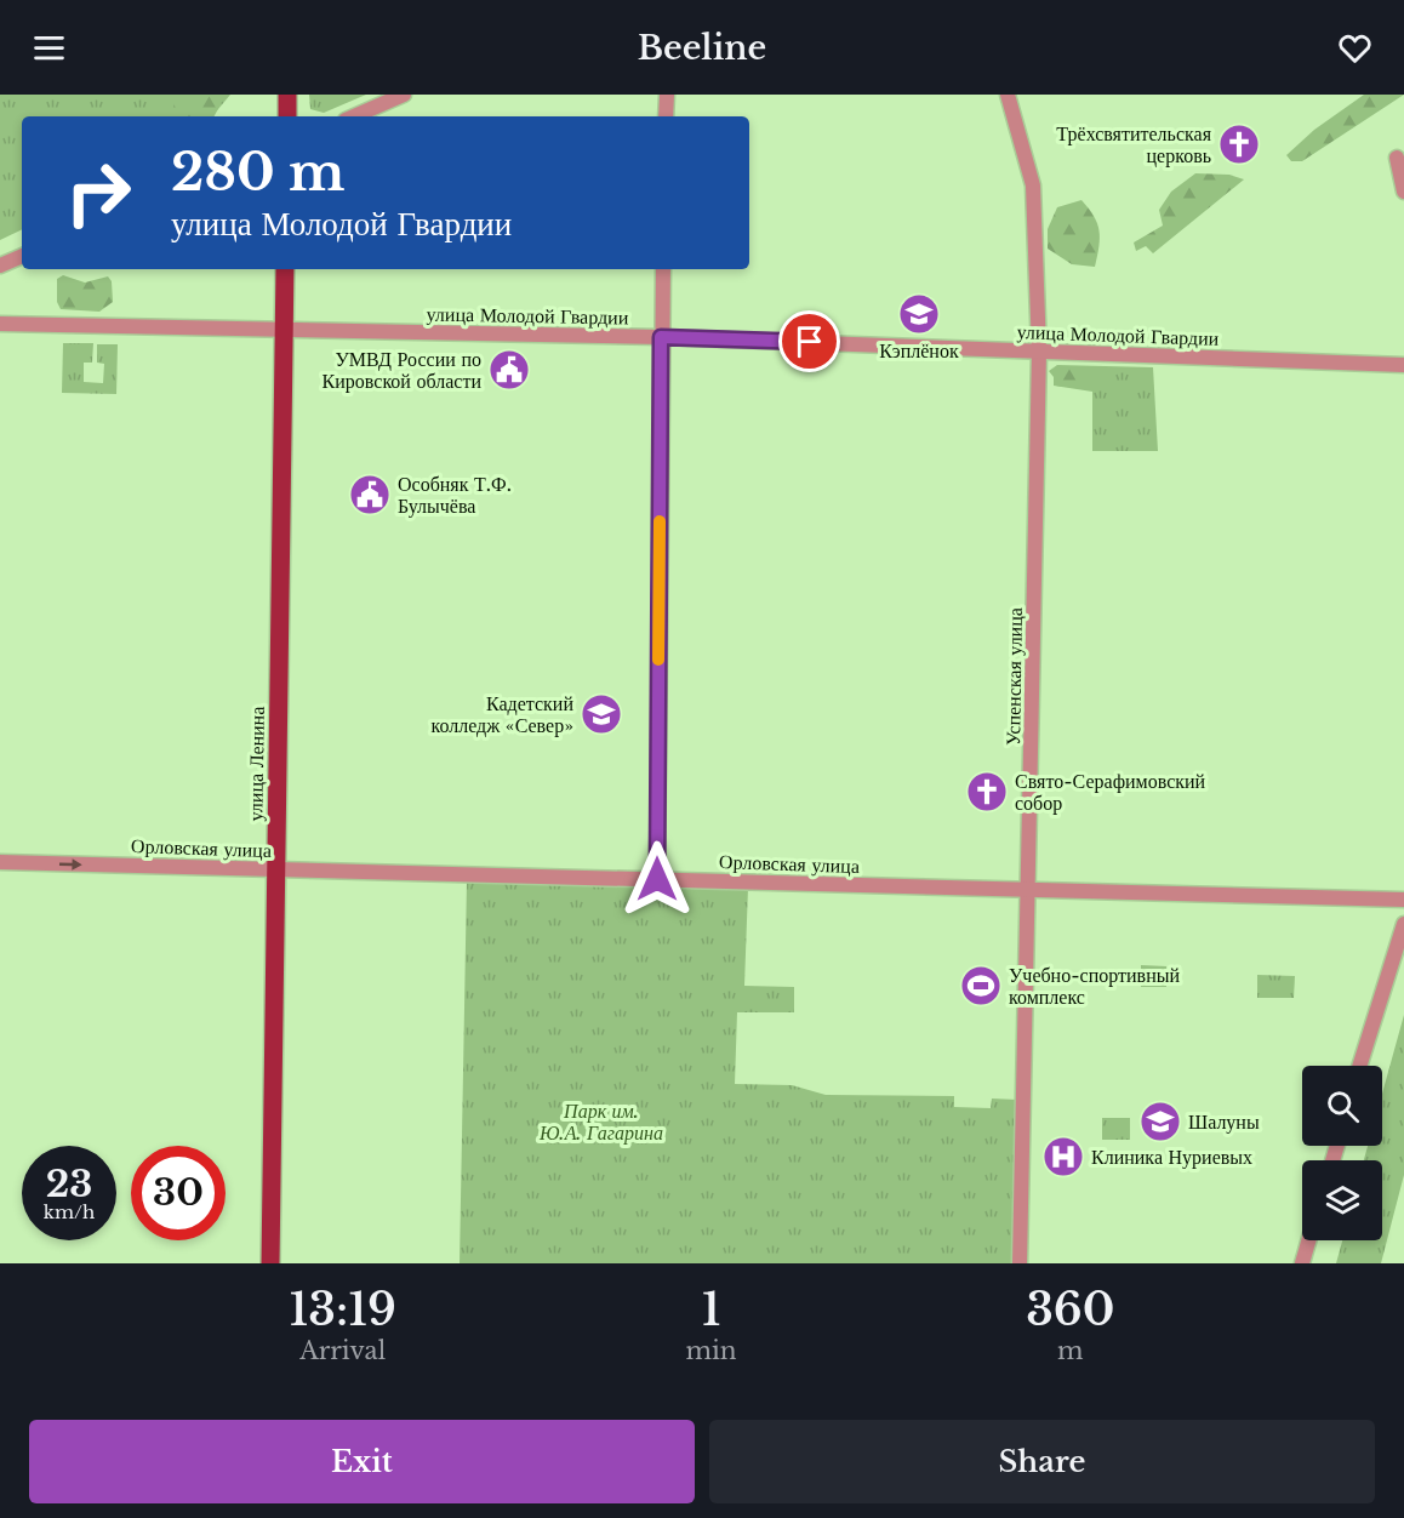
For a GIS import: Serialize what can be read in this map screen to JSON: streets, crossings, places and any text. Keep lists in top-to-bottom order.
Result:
{
  "streets": {
    "main road": ["улица Ленина"],
    "street": ["улица Молодой Гвардии", "Успенская улица", "Орловская улица"]
  },
  "crossings": [
    ["улица Молодой Гвардии", "Успенская улица"],
    ["улица Молодой Гвардии", "улица Ленина"],
    ["Успенская улица", "Орловская улица"],
    ["улица Ленина", "Орловская улица"]
  ],
  "parks": ["Парк им. Ю.А. Гагарина"],
  "places": {
    "church": ["Трёхсвятительская церковь", "Свято-Серафимовский собор"],
    "school or university": ["Кэплёнок", "Кадетский колледж «Север»", "Шалуны"],
    "public building": ["УМВД России по Кировской области", "Особняк Т.Ф. Булычёва"],
    "sports": ["Учебно-спортивный комплекс"],
    "hospital": ["Клиника Нуриевых"]
  },
  "page": {
    "header": "Beeline",
    "turn": ["280 m", "улица Молодой Гвардии"],
    "speed": "23 km/h",
    "limit": "30",
    "eta": [
      "13:19",
      "Arrival",
      "1",
      "min",
      "360",
      "m"
    ],
    "buttons": ["Exit", "Share"]
  }
}
